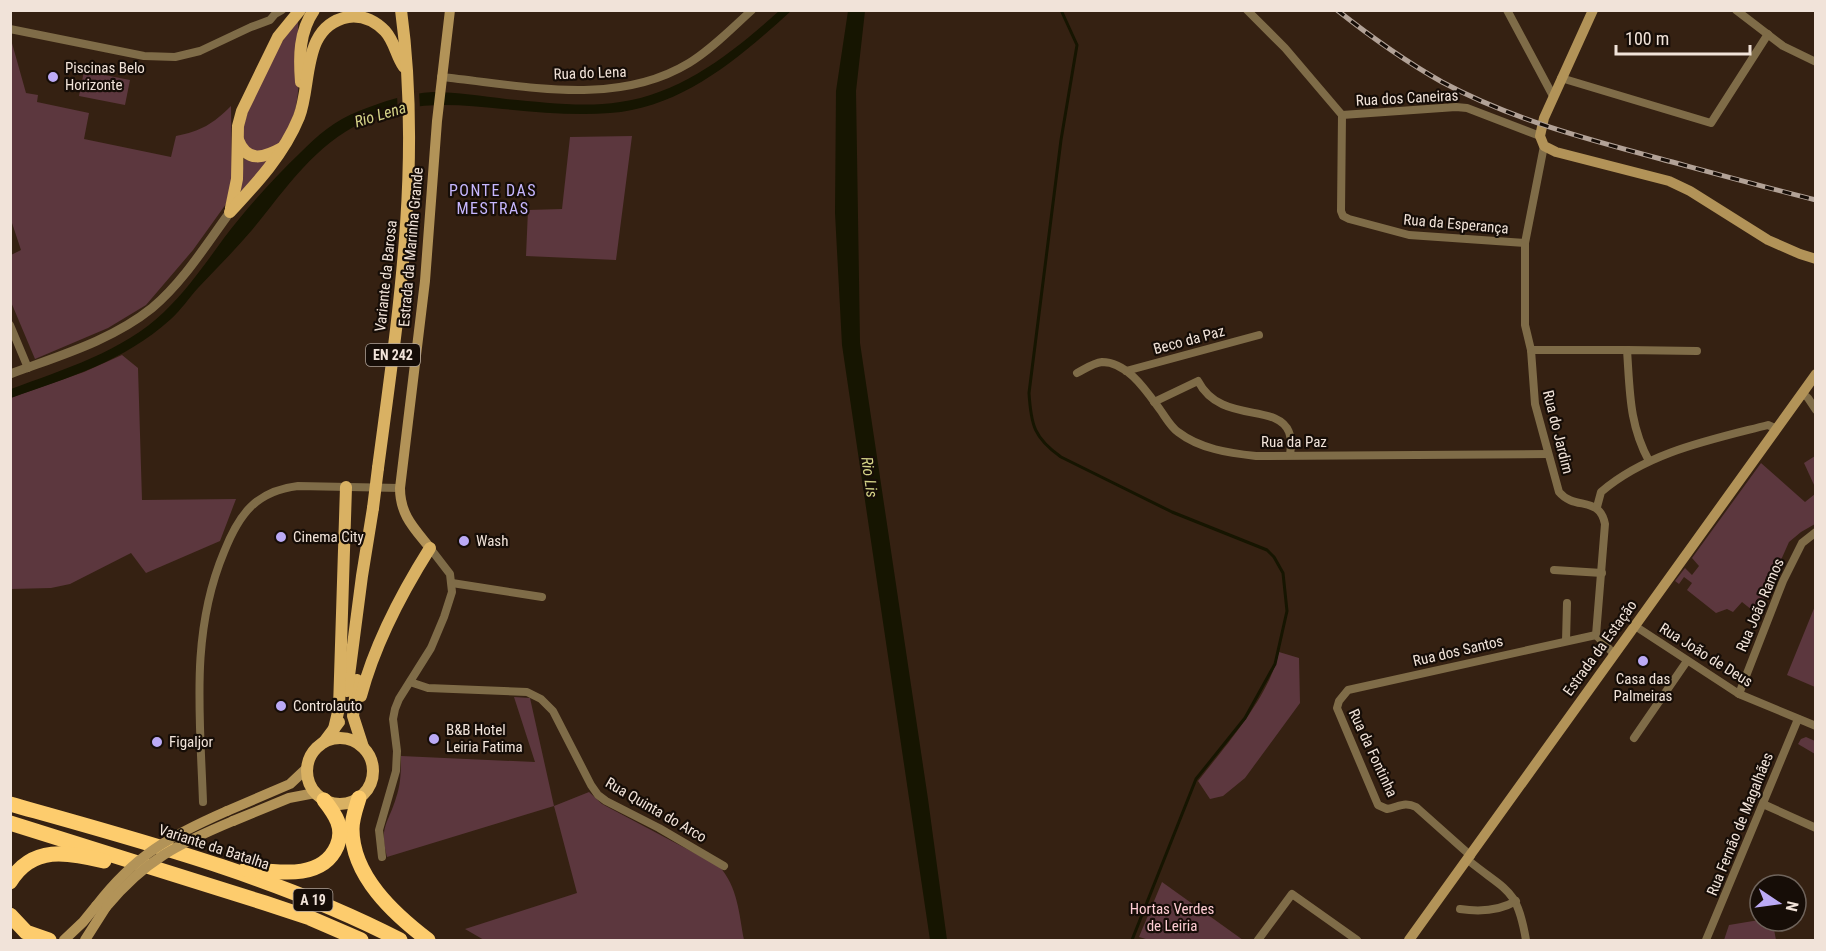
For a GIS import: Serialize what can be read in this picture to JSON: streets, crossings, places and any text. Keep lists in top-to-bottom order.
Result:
{
  "streets": {
    "highway": ["Variante da Batalha", "A 19"],
    "main road": [
      "Estrada da Marinha Grande",
      "Variante da Barosa",
      "EN 242",
      "Estrada da Estação"
    ],
    "street": [
      "Rua do Lena",
      "Rua dos Caneiras",
      "Rua da Esperança",
      "Beco da Paz",
      "Rua do Jardim",
      "Rua da Paz",
      "Rua João Ramos",
      "Rua dos Santos",
      "Rua João de Deus",
      "Rua da Fontinha",
      "Rua Quinta do Arco",
      "Rua Fernão de Magalhães"
    ]
  },
  "crossings": [
    ["Rua do Lena", "Estrada da Marinha Grande"],
    ["Rua dos Caneiras", "Rua da Esperança"],
    ["Rua dos Caneiras", "Rua do Jardim"],
    ["Rua da Esperança", "Rua do Jardim"],
    ["Variante da Barosa", "EN 242"],
    ["Beco da Paz", "Rua da Paz"],
    ["Rua do Jardim", "Rua da Paz"],
    ["Rua João Ramos", "Rua João de Deus"],
    ["Estrada da Estação", "Rua João de Deus"],
    ["Estrada da Estação", "Rua da Fontinha"],
    ["Rua dos Santos", "Rua da Fontinha"],
    ["Rua João de Deus", "Rua Fernão de Magalhães"]
  ],
  "districts": ["PONTE DAS MESTRAS"],
  "water": ["Rio Lena", "Rio Lis"],
  "parks": ["Hortas Verdes de Leiria"],
  "places": [
    "Piscinas Belo Horizonte",
    "Cinema City",
    "Wash",
    "Casa das Palmeiras",
    "Controlauto",
    "B&B Hotel Leiria Fatima",
    "Figaljor"
  ],
  "scale_bar": "100 m",
  "north": "right"
}
